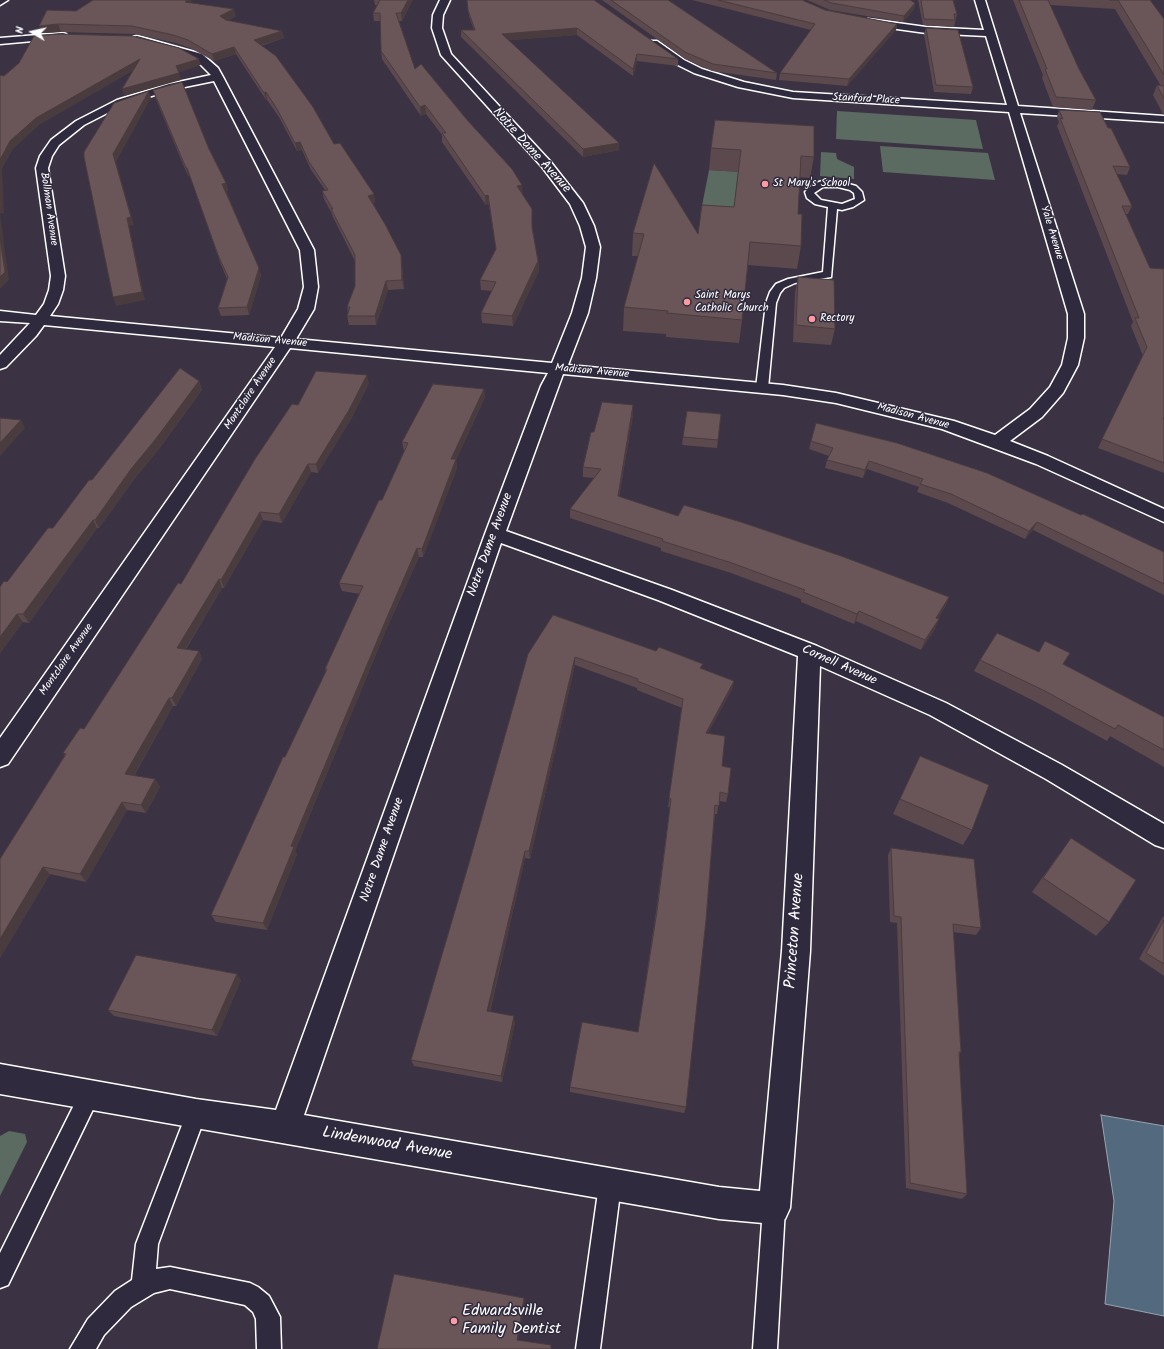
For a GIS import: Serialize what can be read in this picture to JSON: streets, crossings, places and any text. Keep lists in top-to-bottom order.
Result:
{
  "streets": {
    "street": [
      "Stanford Place",
      "Notre Dame Avenue",
      "Bollman Avenue",
      "Yale Avenue",
      "Madison Avenue",
      "Montclaire Avenue",
      "Cornell Avenue",
      "Princeton Avenue",
      "Lindenwood Avenue"
    ]
  },
  "crossings": [
    ["Stanford Place", "Yale Avenue"],
    ["Notre Dame Avenue", "Madison Avenue"],
    ["Notre Dame Avenue", "Cornell Avenue"],
    ["Notre Dame Avenue", "Lindenwood Avenue"],
    ["Bollman Avenue", "Madison Avenue"],
    ["Bollman Avenue", "Montclaire Avenue"],
    ["Yale Avenue", "Madison Avenue"],
    ["Madison Avenue", "Montclaire Avenue"],
    ["Cornell Avenue", "Princeton Avenue"],
    ["Princeton Avenue", "Lindenwood Avenue"]
  ],
  "places": [
    "St Mary's School",
    "Saint Marys Catholic Church",
    "Rectory",
    "Edwardsville Family Dentist"
  ],
  "north": "left"
}
